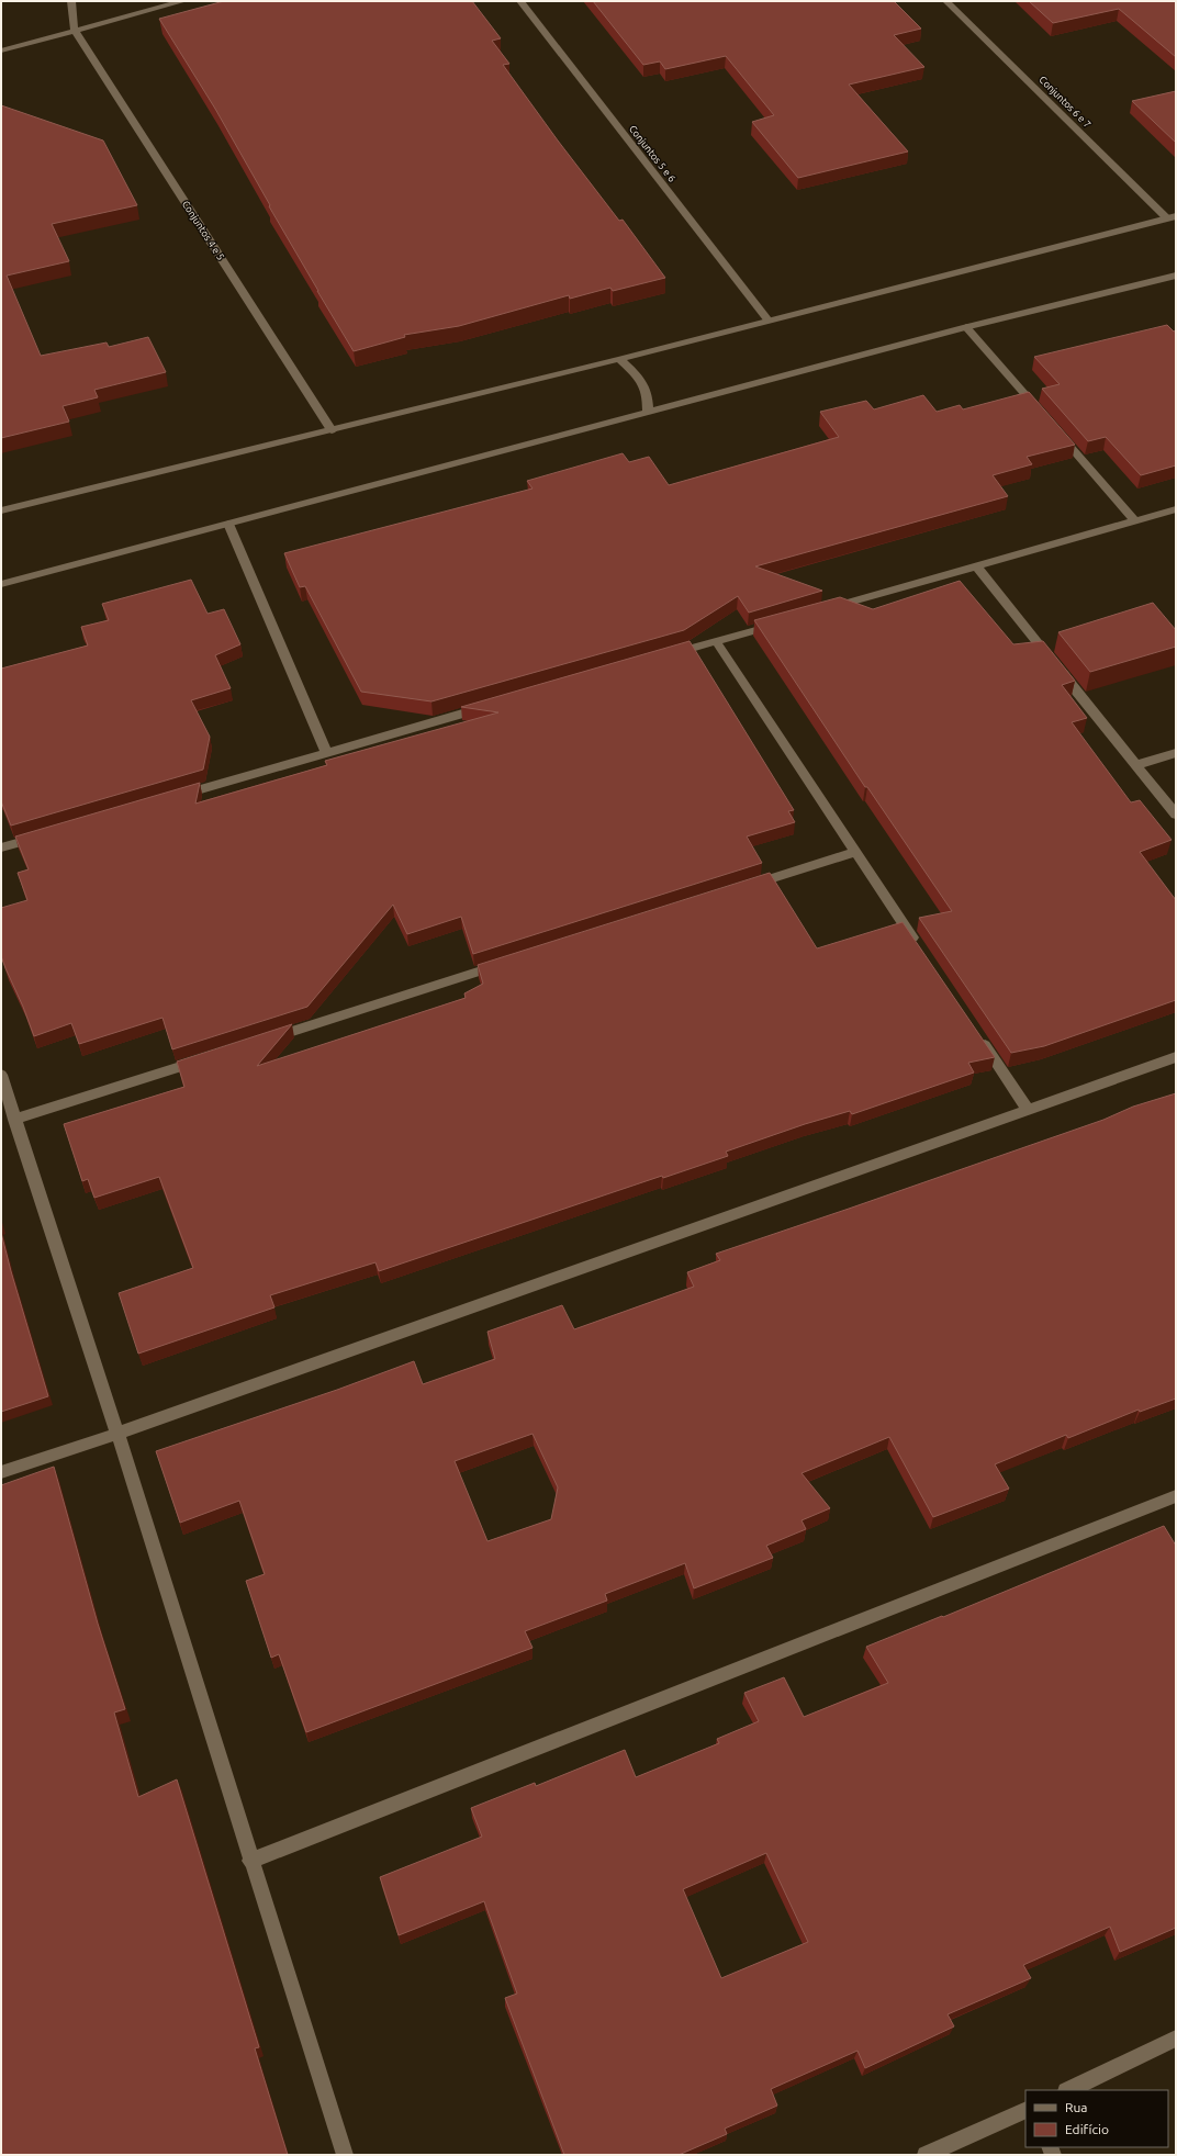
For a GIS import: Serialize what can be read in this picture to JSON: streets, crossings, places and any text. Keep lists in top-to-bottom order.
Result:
{
  "streets": {
    "street": ["Conjuntos 6 e 7", "Conjuntos 5 e 6", "Conjuntos 4 e 5"]
  },
  "legend": ["Rua", "Edifício"]
}
